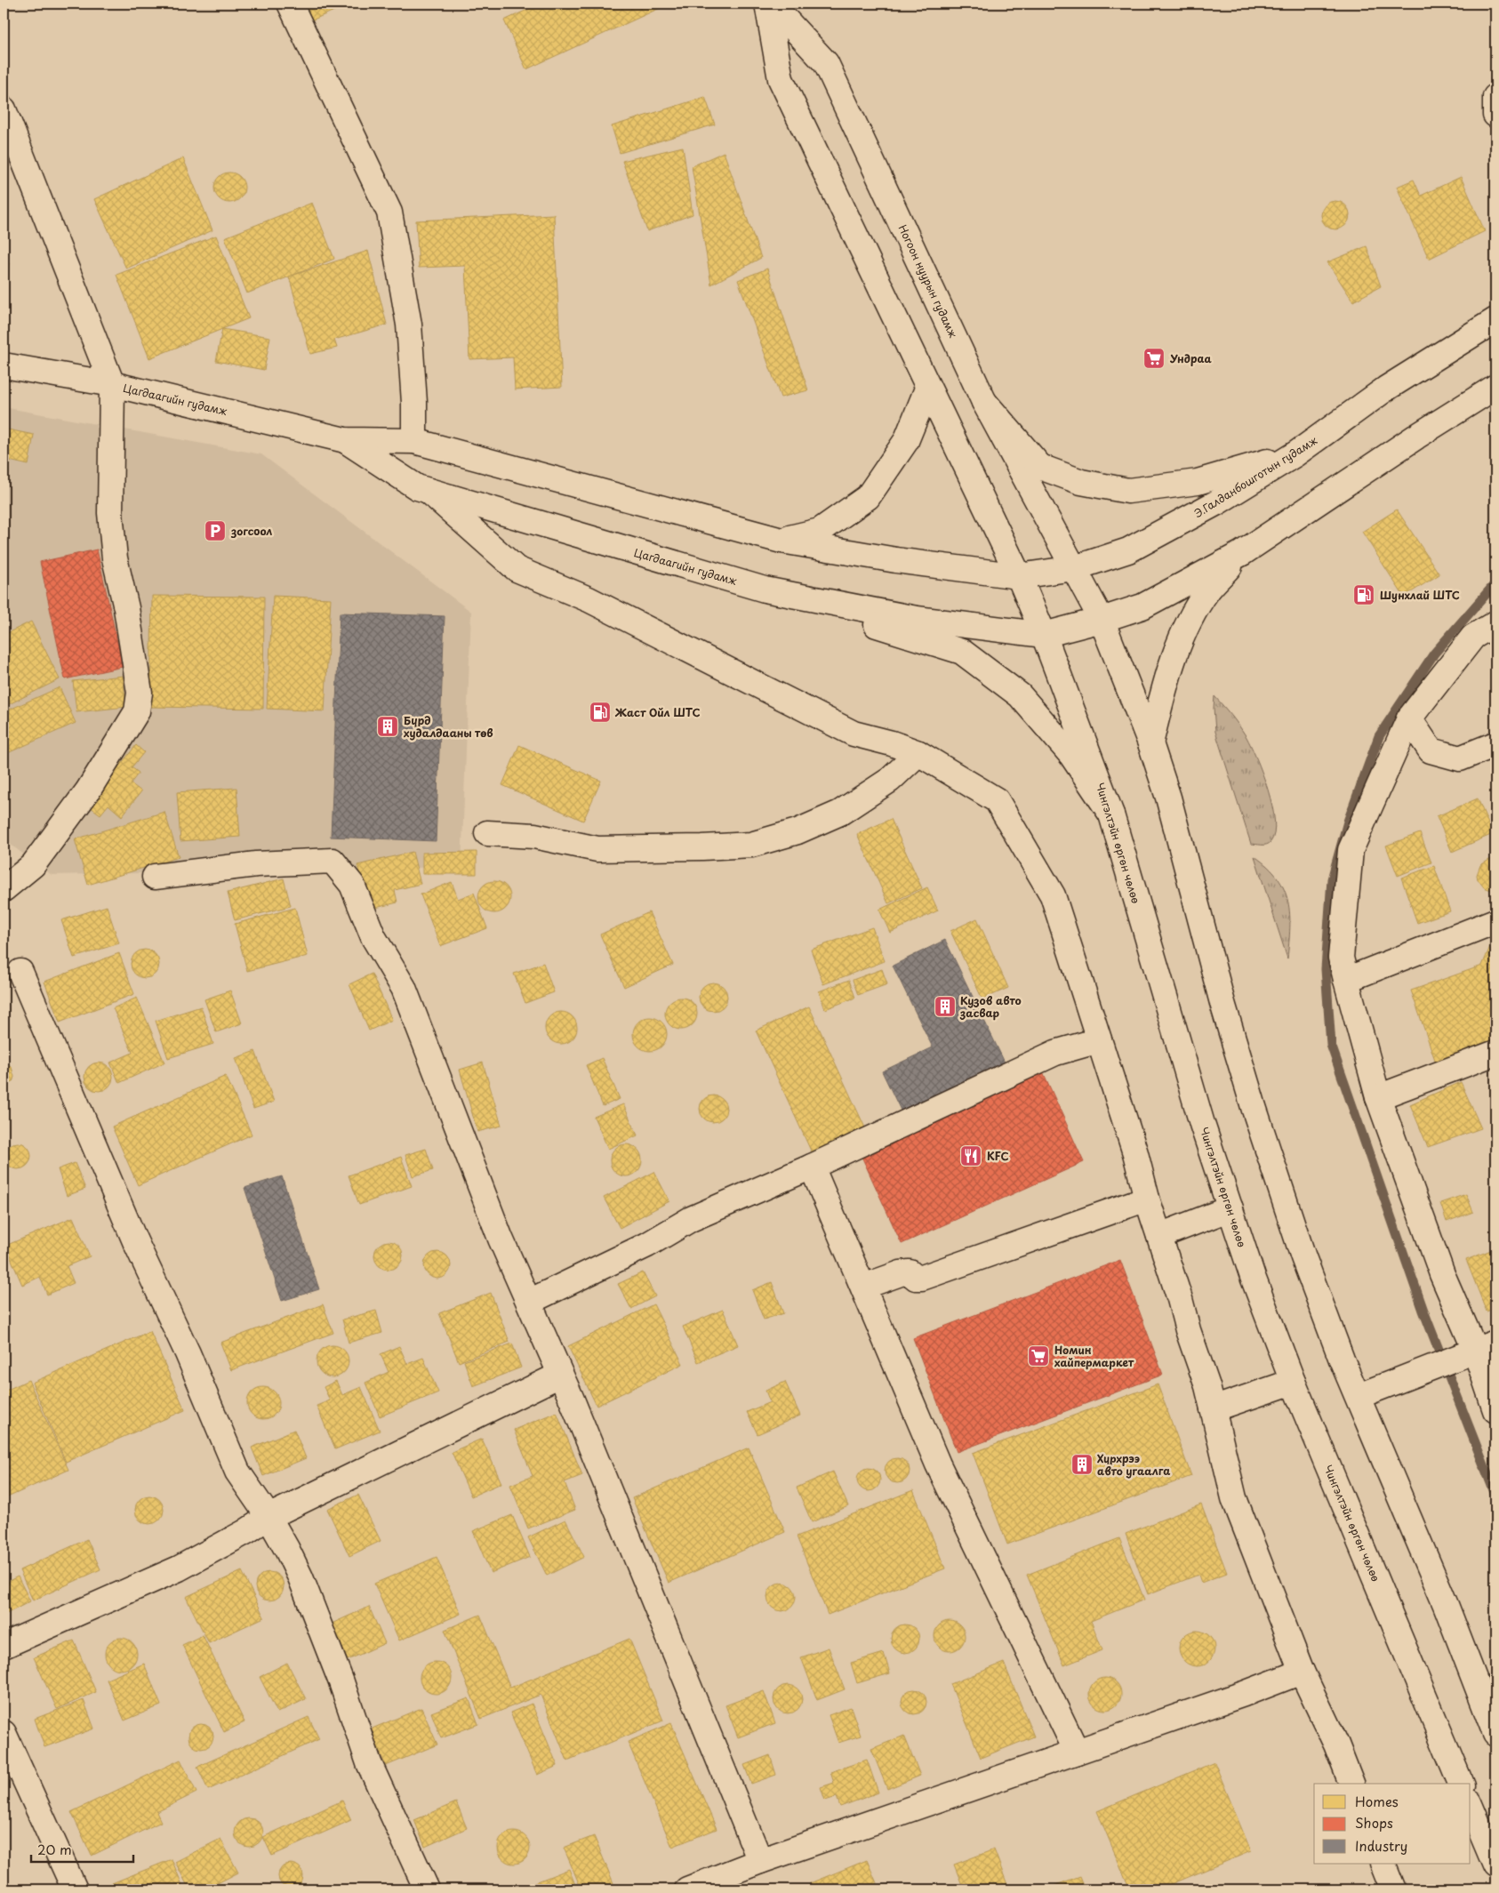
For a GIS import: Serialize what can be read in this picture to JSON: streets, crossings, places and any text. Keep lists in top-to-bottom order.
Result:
{
  "streets": {
    "street": [
      "Ногоон нуурын гудамж",
      "Цагдаагийн гудамж",
      "Э.Галданбошготын гудамж",
      "Чингэлтэйн өргөн чөлөө"
    ]
  },
  "crossings": [
    ["Ногоон нуурын гудамж", "Цагдаагийн гудамж"],
    ["Ногоон нуурын гудамж", "Э.Галданбошготын гудамж"],
    ["Ногоон нуурын гудамж", "Чингэлтэйн өргөн чөлөө"],
    ["Цагдаагийн гудамж", "Э.Галданбошготын гудамж"],
    ["Цагдаагийн гудамж", "Чингэлтэйн өргөн чөлөө"],
    ["Э.Галданбошготын гудамж", "Чингэлтэйн өргөн чөлөө"]
  ],
  "places": {
    "supermarket": ["Ундраа", "Номин хайпермаркет"],
    "parking": ["зогсоол"],
    "fuel station": ["Шунхлай ШТС", "Жаст Ойл ШТС"],
    "building": ["Бүрд худалдааны төв", "Кузов авто засвар", "Хүрхрээ авто угаалга"],
    "restaurant": ["KFC"]
  },
  "legend": ["Homes", "Shops", "Industry"],
  "scale_bar": "20 m"
}
